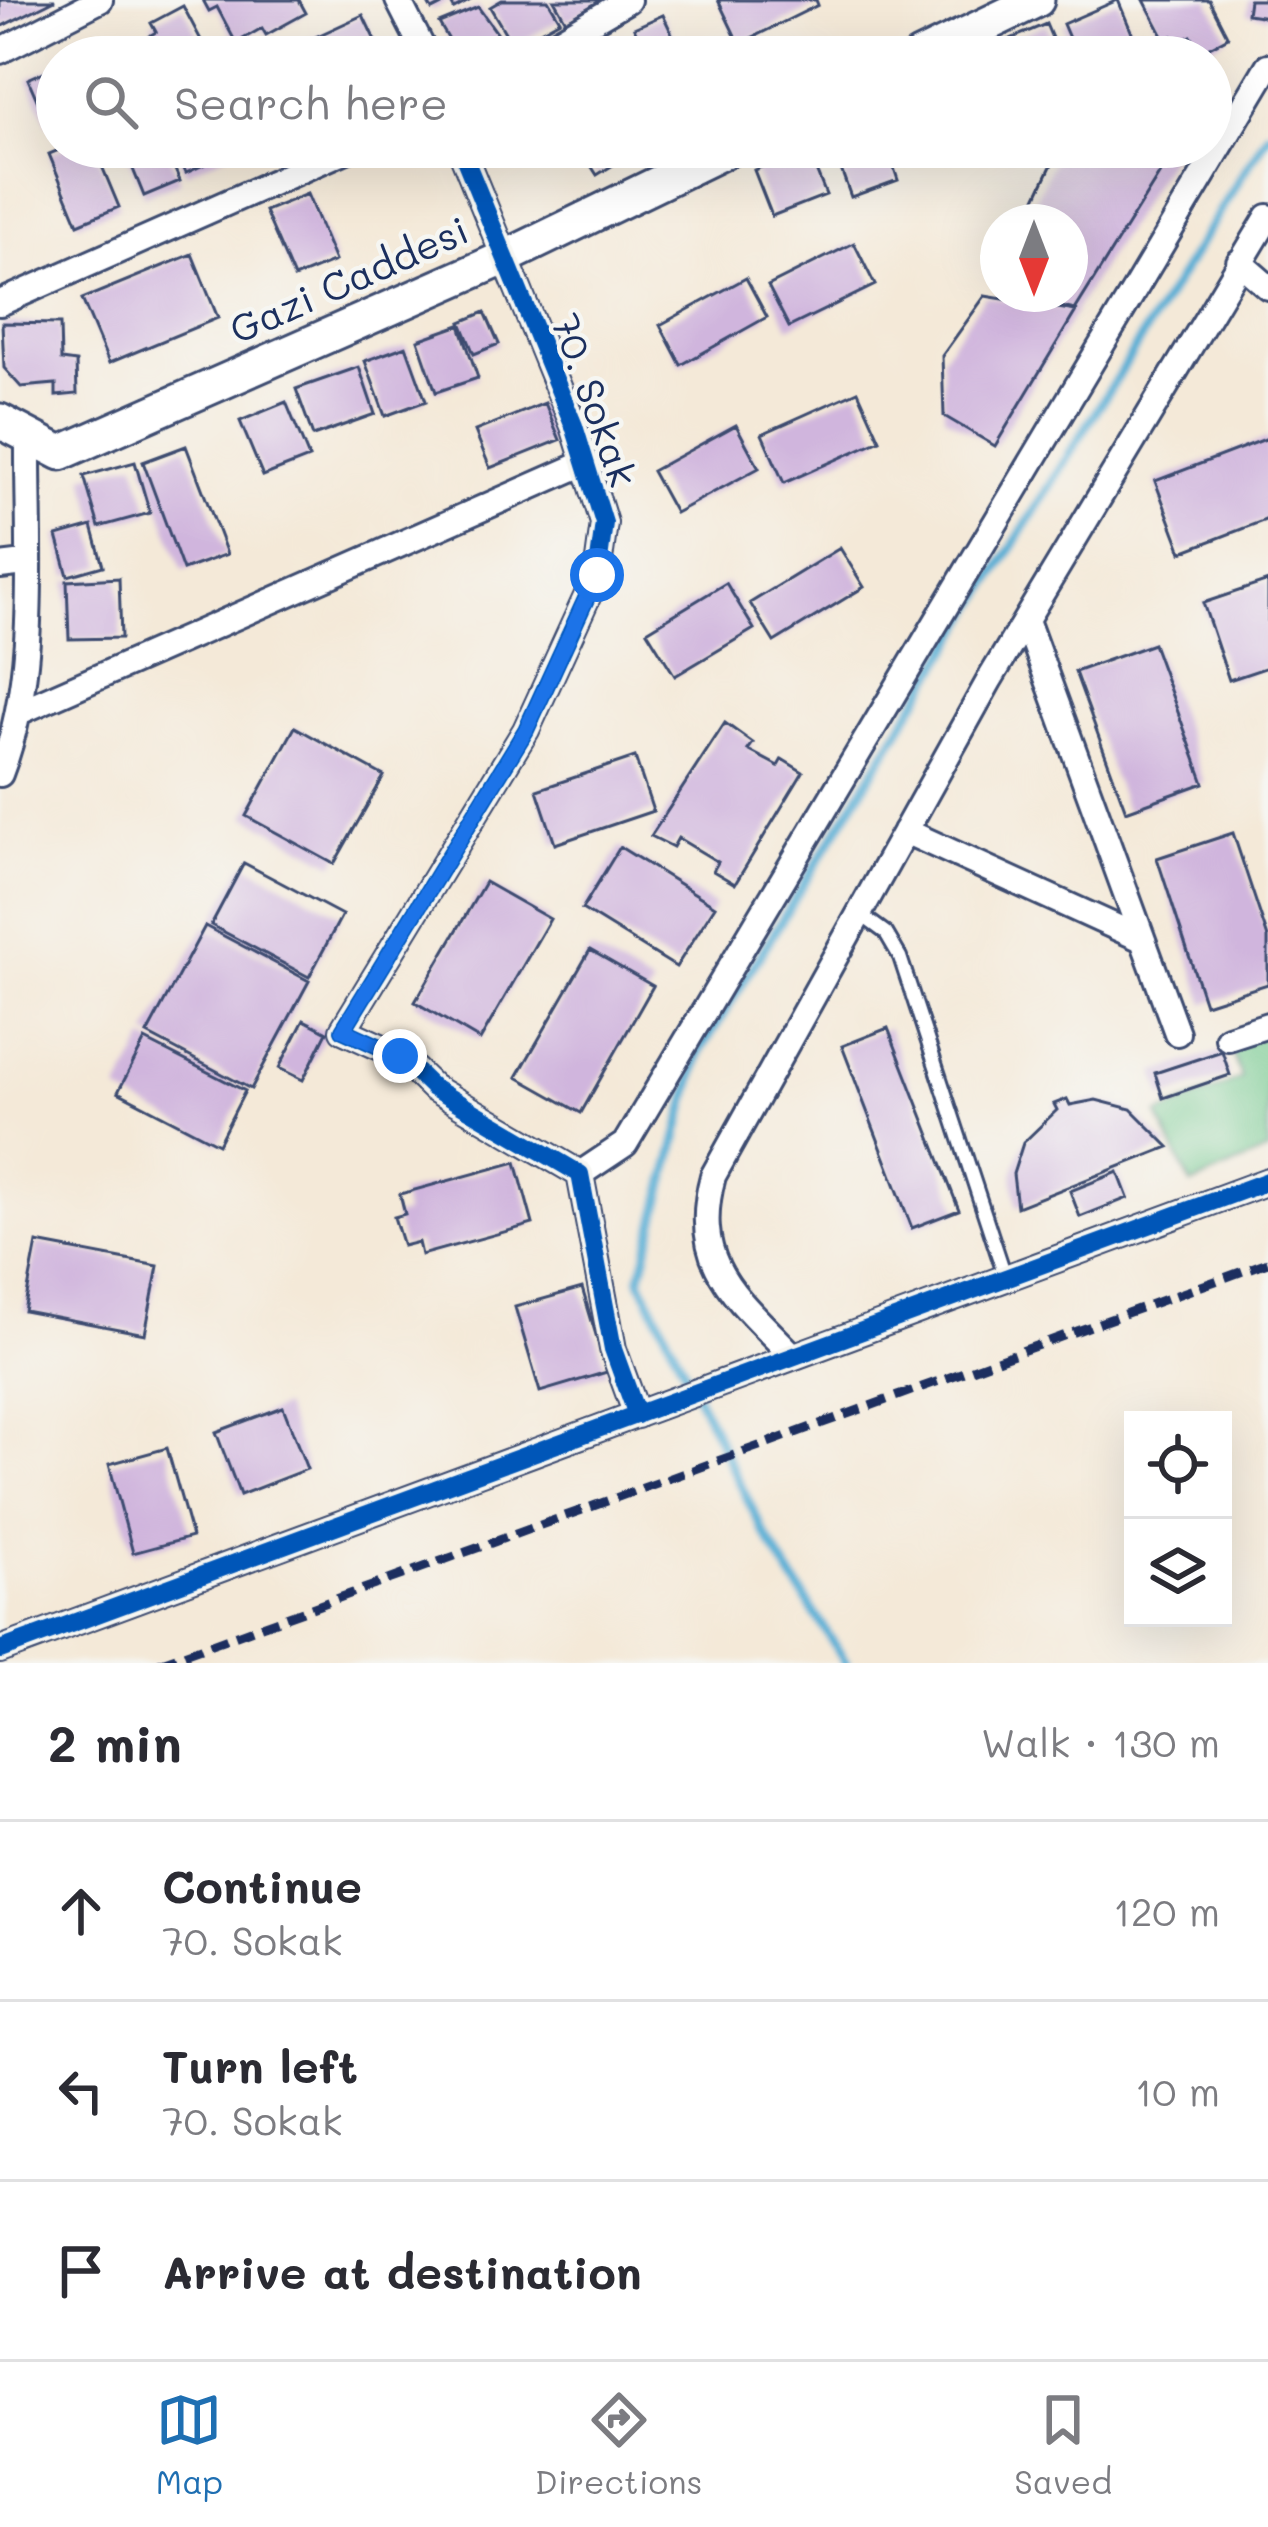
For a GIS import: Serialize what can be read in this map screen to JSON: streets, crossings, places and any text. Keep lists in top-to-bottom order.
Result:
{
  "streets": {
    "street": ["Gazi Caddesi", "70. Sokak"]
  },
  "crossings": [
    ["Gazi Caddesi", "70. Sokak"]
  ],
  "north": "bottom",
  "page": {
    "search": "Search here",
    "heading": ["2 min", "Walk · 130 m"],
    "list": [
      ["Continue", "70. Sokak", "120 m"],
      ["Turn left", "70. Sokak", "10 m"],
      "Arrive at destination"
    ],
    "nav": ["Map", "Directions", "Saved"]
  }
}
